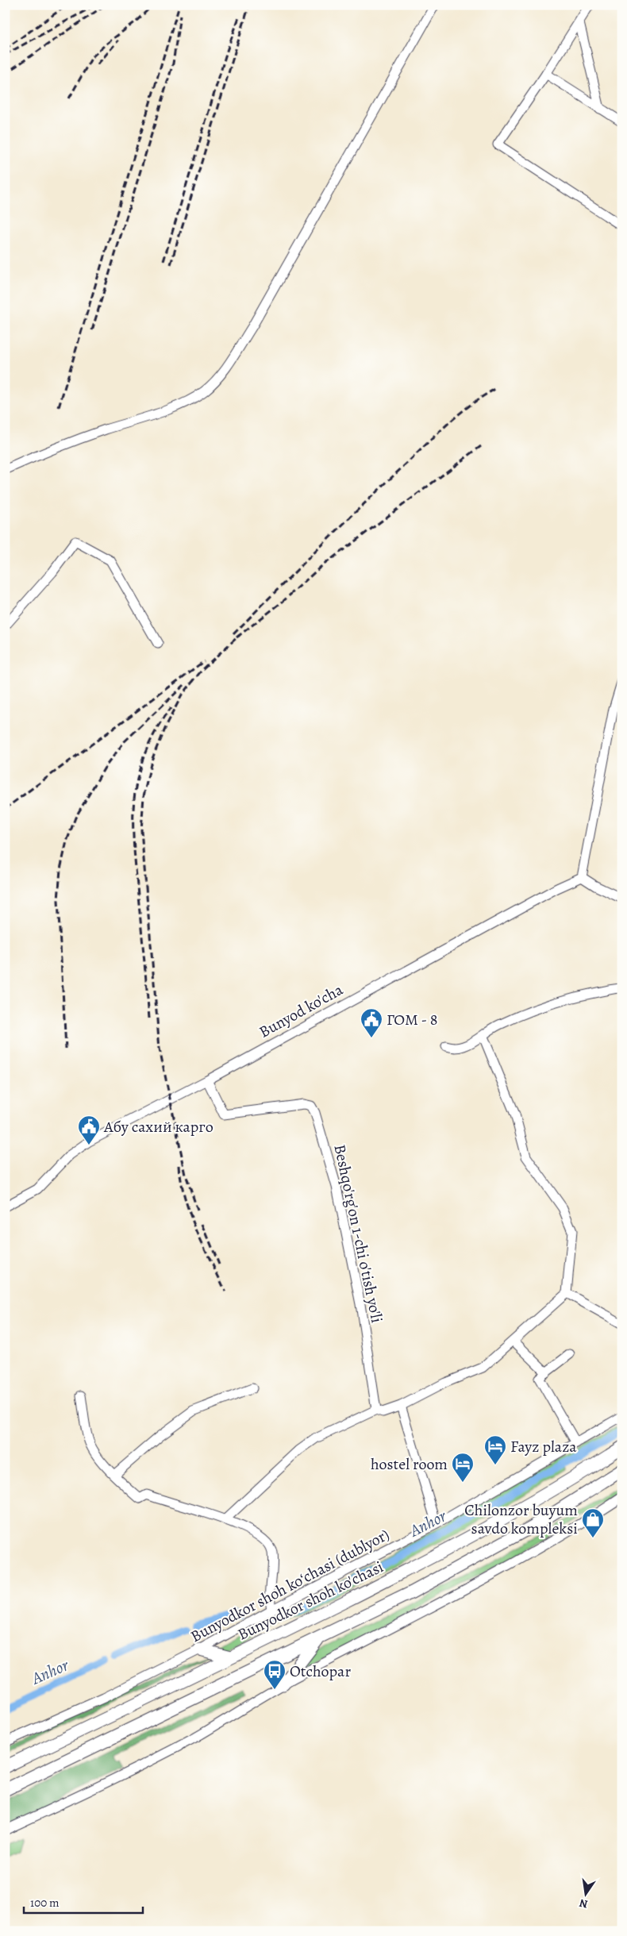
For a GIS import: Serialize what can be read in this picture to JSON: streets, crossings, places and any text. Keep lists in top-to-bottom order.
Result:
{
  "streets": {
    "main road": ["Bunyodkor shoh ko'chasi"],
    "street": ["Bunyod ko'cha", "Beshqo'rg'on 1-chi o'tish yo'li", "Bunyodkor shoh koʻchasi (dublyor)"]
  },
  "crossings": [
    ["Bunyod ko'cha", "Beshqo'rg'on 1-chi o'tish yo'li"]
  ],
  "water": ["Anhor"],
  "places": {
    "public building": ["ГОМ - 8", "Абу сахий карго"],
    "hotel": ["Fayz plaza", "hostel room"],
    "shop": ["Chilonzor buyum savdo kompleksi"],
    "bus stop": ["Otchopar"]
  },
  "scale_bar": "100 m",
  "north": "bottom"
}
